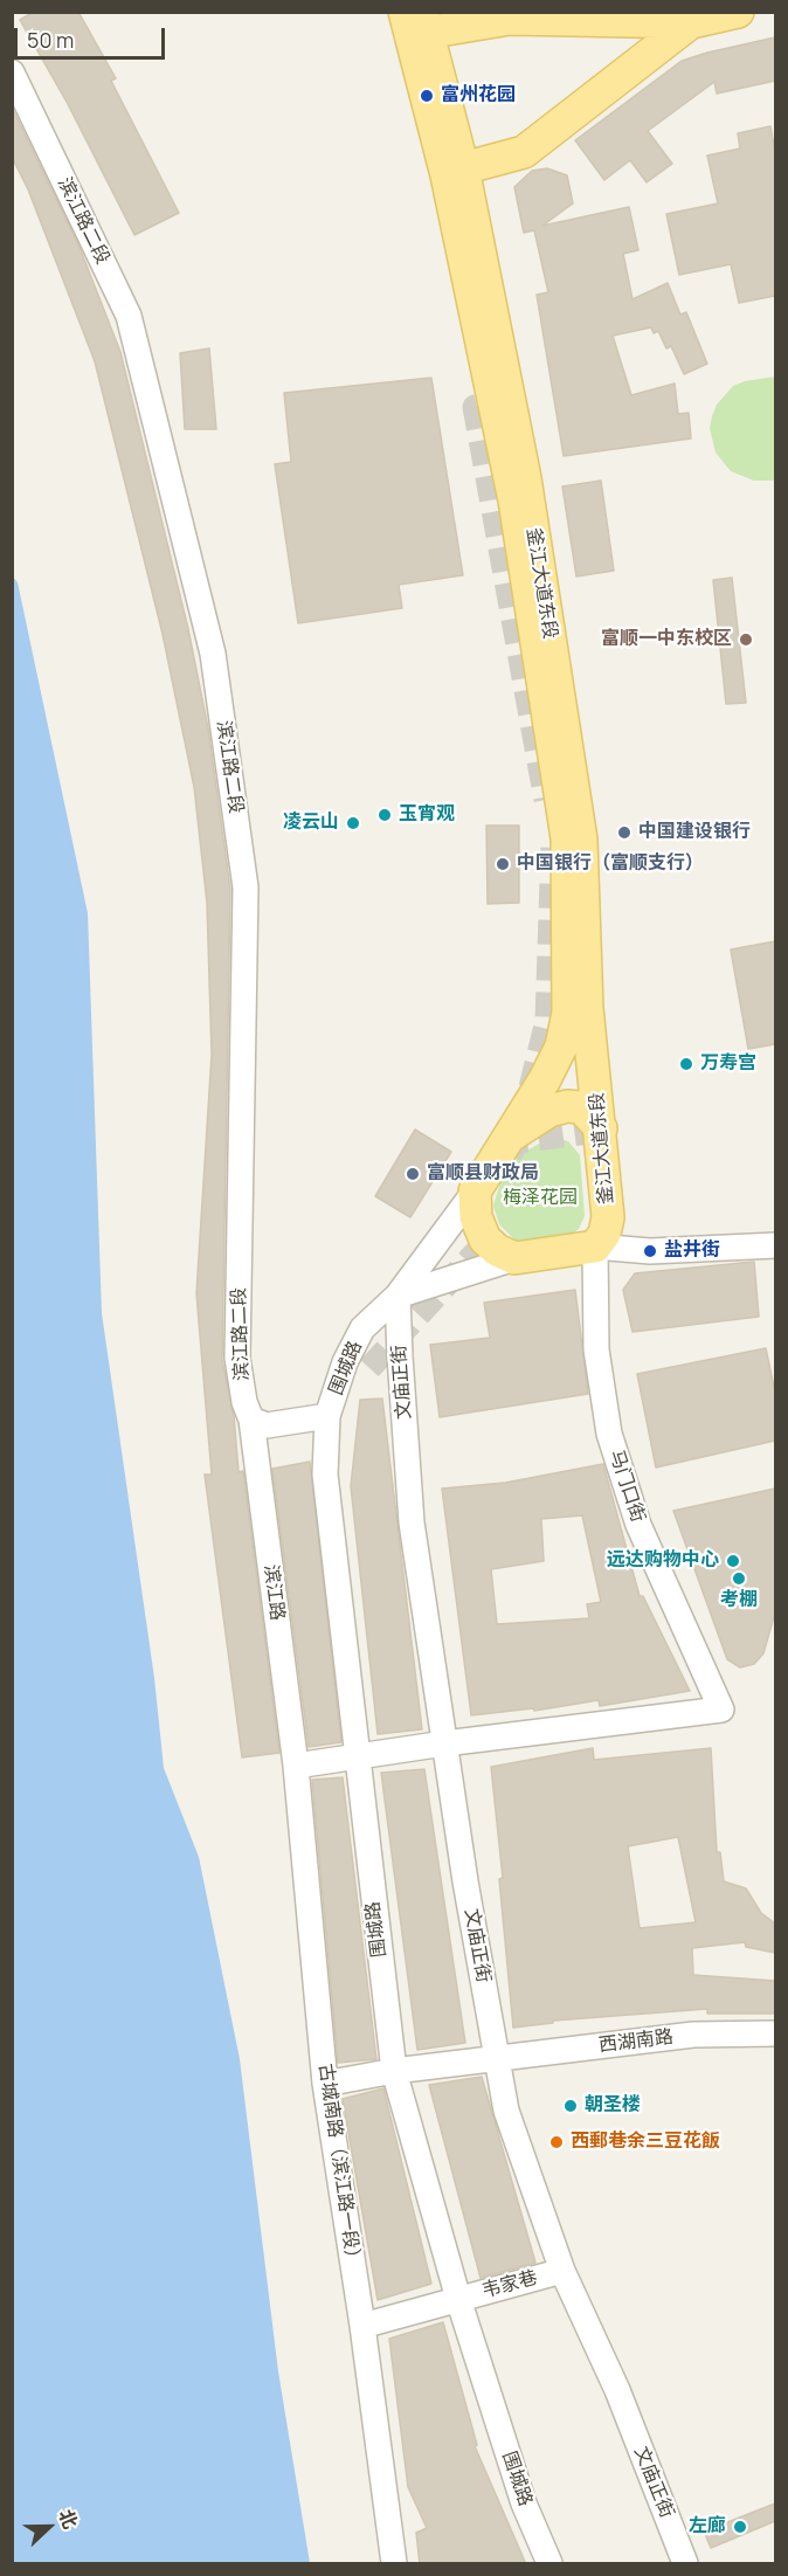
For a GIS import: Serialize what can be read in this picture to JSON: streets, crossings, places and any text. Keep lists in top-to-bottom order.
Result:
{
  "streets": {
    "main road": ["釜江大道东段"],
    "street": [
      "滨江路二段",
      "围城路",
      "文庙正街",
      "马门口街",
      "滨江路",
      "西湖南路",
      "古城南路（滨江路一段）",
      "韦家巷"
    ]
  },
  "crossings": [
    ["滨江路二段", "滨江路"],
    ["釜江大道东段", "马门口街"],
    ["围城路", "文庙正街"],
    ["围城路", "西湖南路"],
    ["围城路", "韦家巷"],
    ["文庙正街", "马门口街"],
    ["文庙正街", "西湖南路"],
    ["文庙正街", "韦家巷"],
    ["滨江路", "古城南路（滨江路一段）"],
    ["西湖南路", "古城南路（滨江路一段）"],
    ["古城南路（滨江路一段）", "韦家巷"]
  ],
  "parks": ["梅泽花园"],
  "places": [
    "富州花园",
    "富顺一中东校区",
    "玉宵观",
    "凌云山",
    "中国建设银行",
    "中国银行（富顺支行）",
    "万寿宫",
    "富顺县财政局",
    "盐井街",
    "远达购物中心",
    "考棚",
    "朝圣楼",
    "西郵巷余三豆花飯",
    "左廊"
  ],
  "scale_bar": "50 m",
  "north": "right"
}
